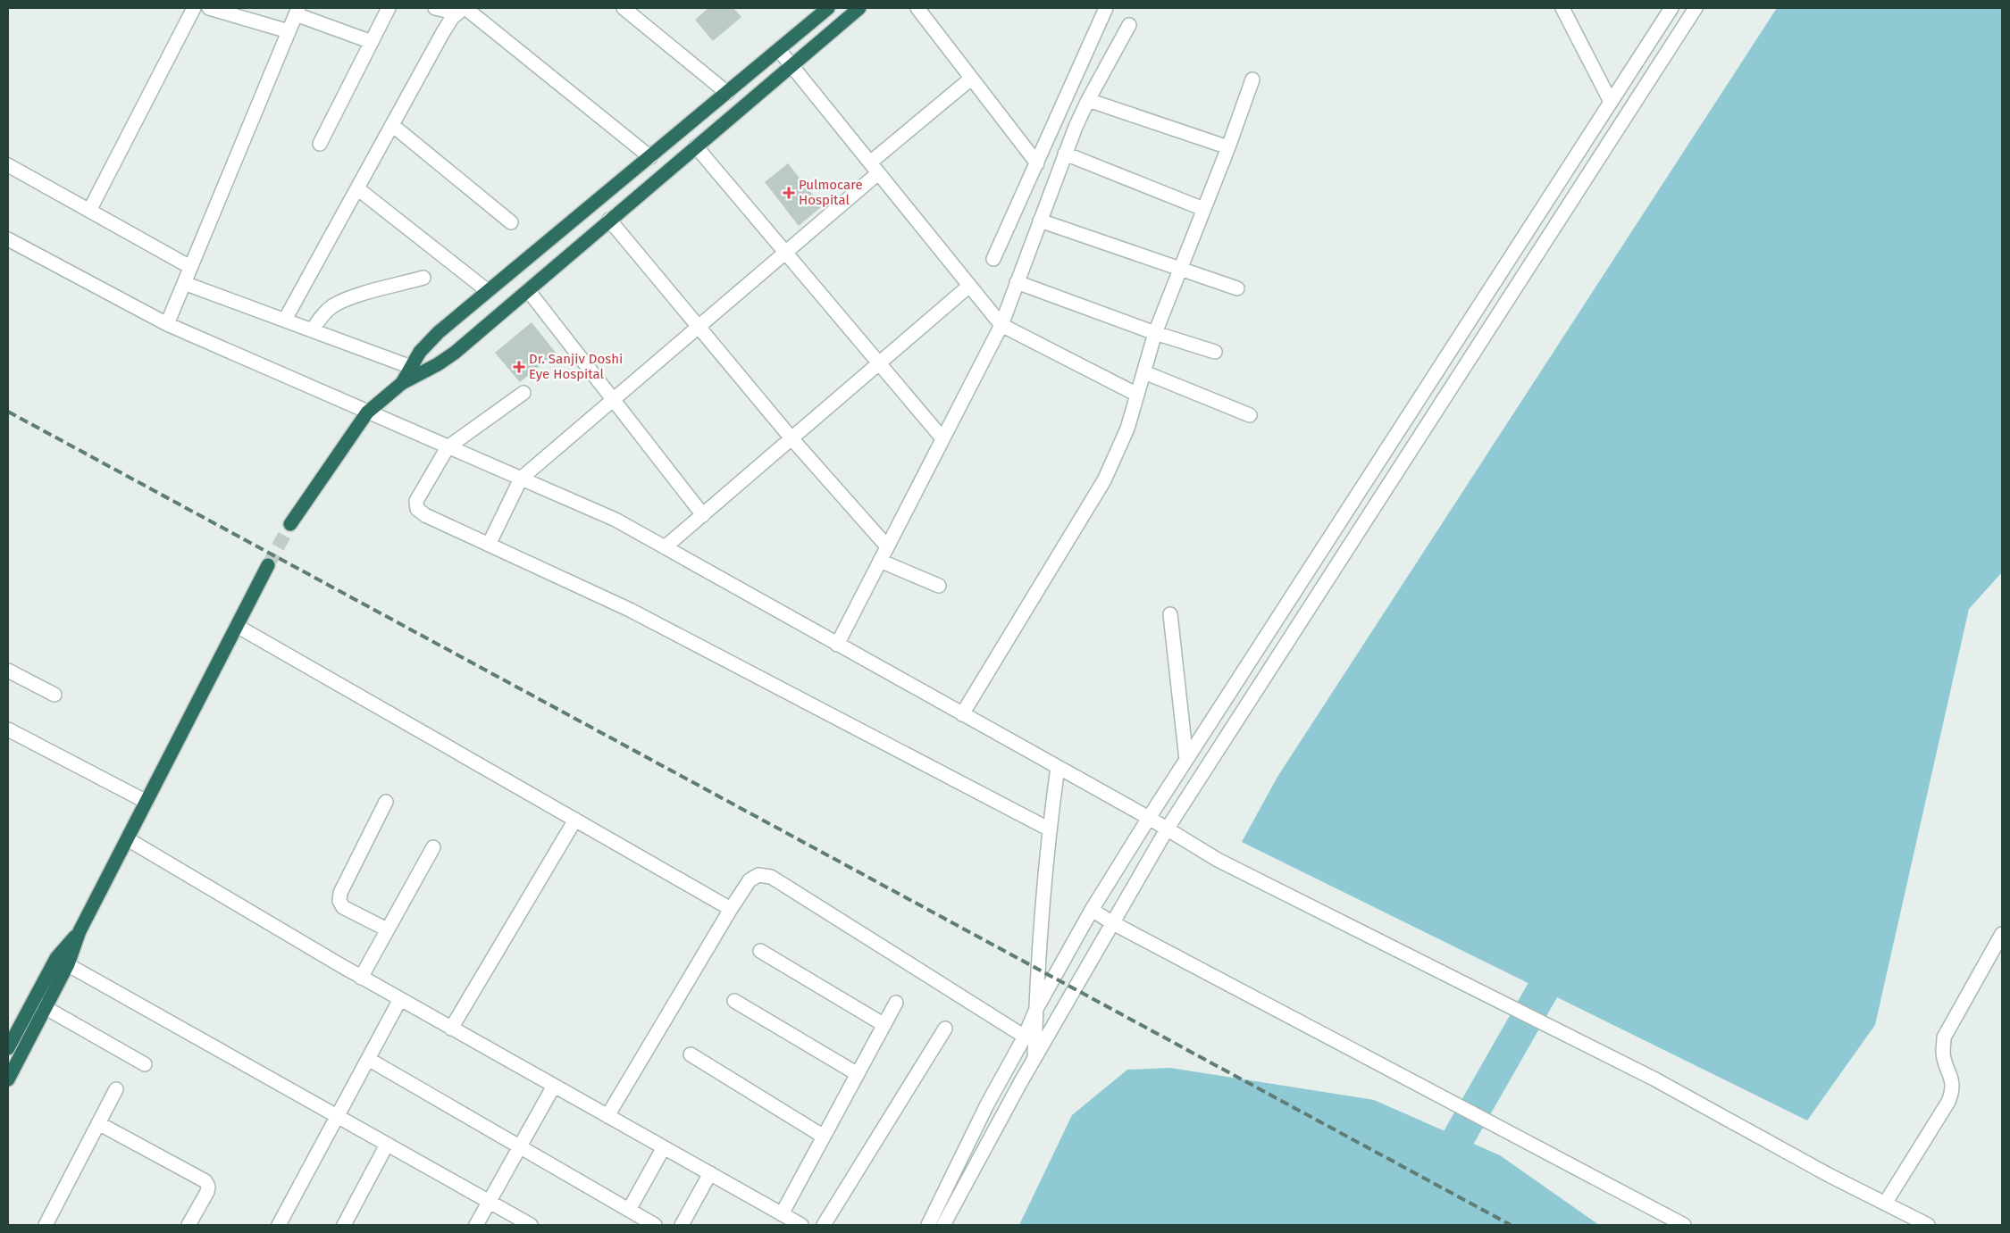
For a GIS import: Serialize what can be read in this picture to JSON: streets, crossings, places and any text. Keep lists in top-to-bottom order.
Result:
{
  "places": {
    "health": ["Pulmocare Hospital", "Dr. Sanjiv Doshi Eye Hospital"]
  }
}
